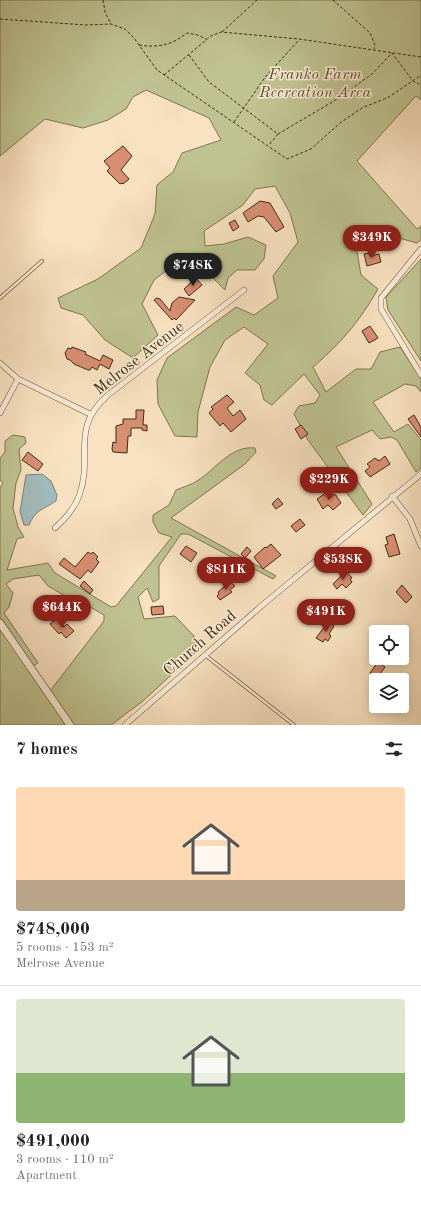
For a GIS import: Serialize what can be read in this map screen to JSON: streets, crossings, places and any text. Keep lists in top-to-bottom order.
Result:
{
  "streets": {
    "street": ["Melrose Avenue", "Church Road"]
  },
  "parks": ["Franko Farm Recreation Area"],
  "page": {
    "price": [
      "$349K",
      "$748K",
      "$229K",
      "$538K",
      "$811K",
      "$644K",
      "$491K"
    ],
    "heading": "7 homes",
    "list": [
      {
        "name": "$748,000",
        "note": "5 rooms · 153 m² · Melrose Avenue"
      },
      {
        "name": "$491,000",
        "note": "3 rooms · 110 m² · Apartment"
      }
    ]
  }
}
